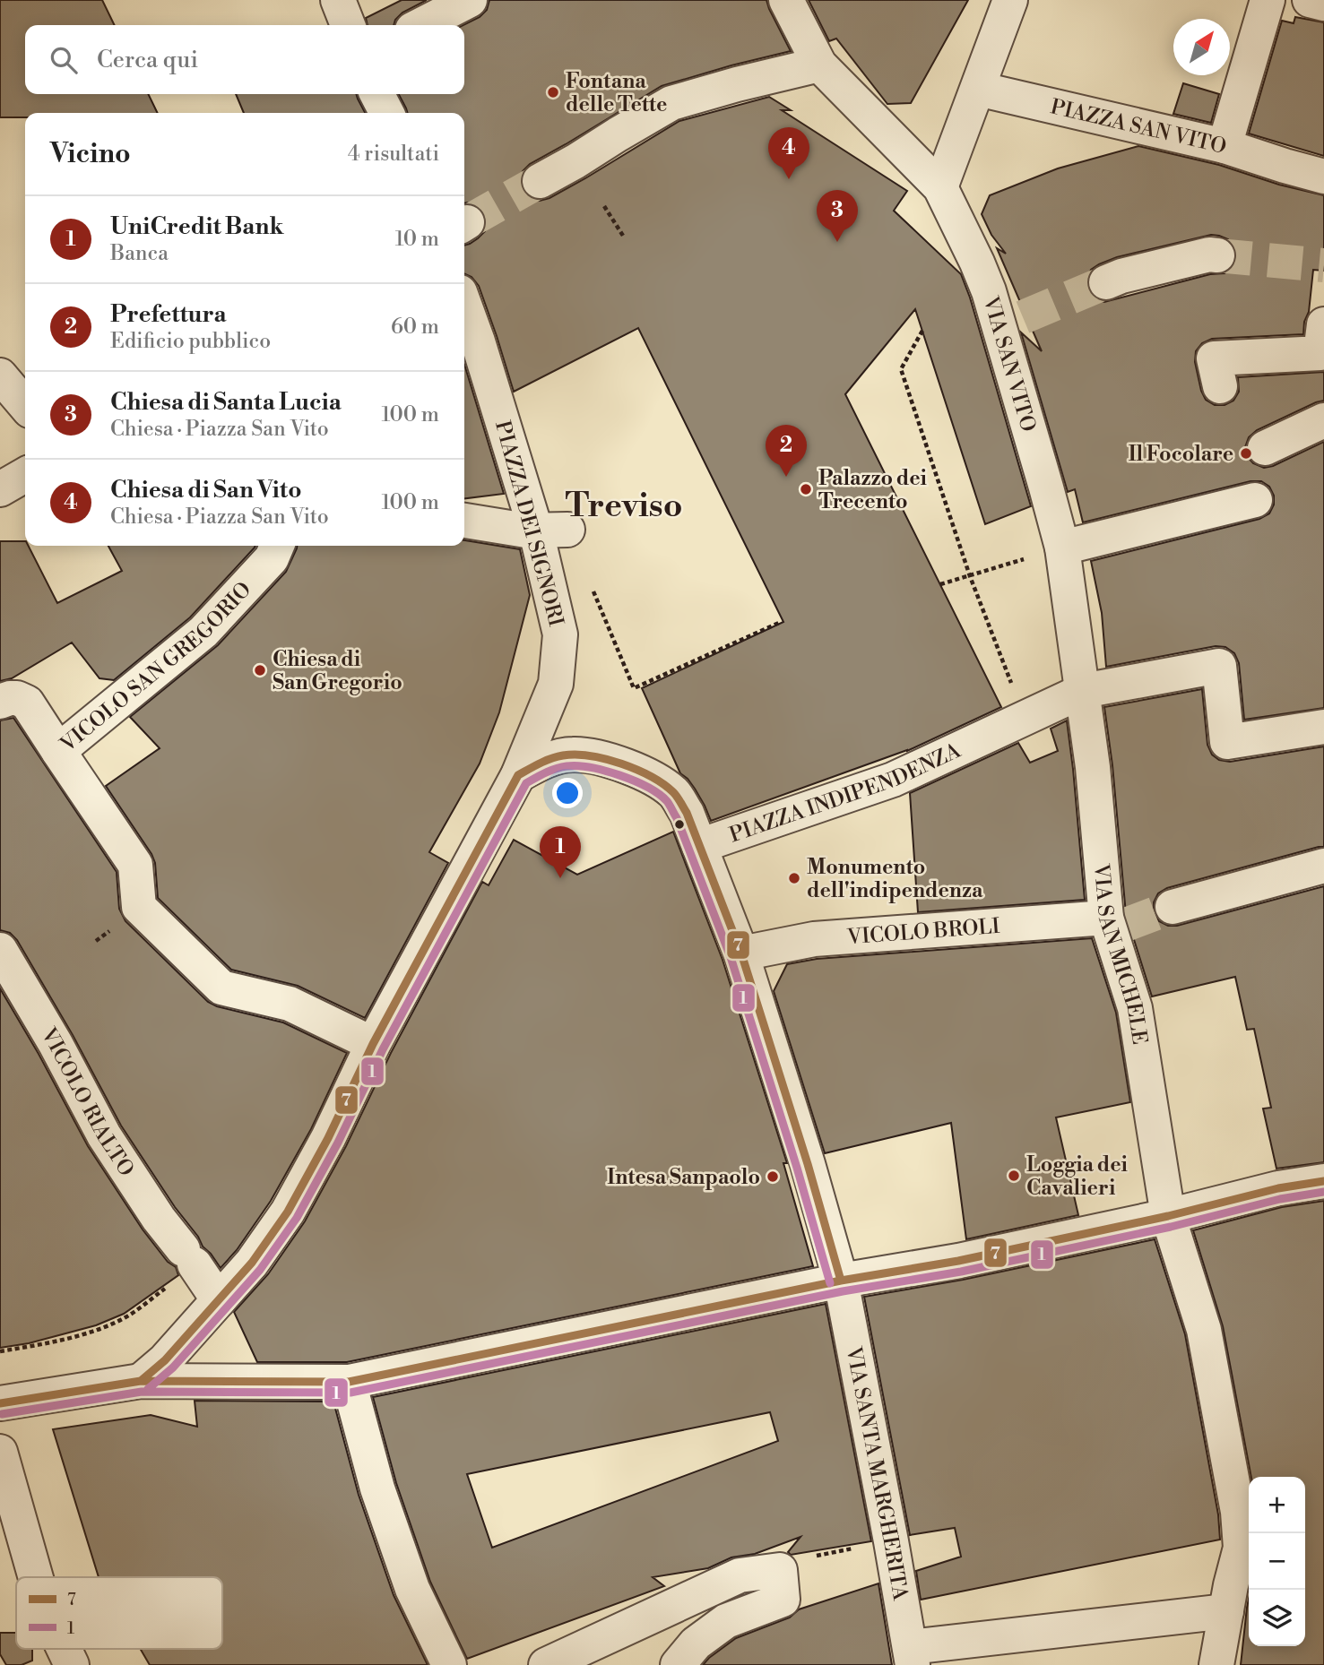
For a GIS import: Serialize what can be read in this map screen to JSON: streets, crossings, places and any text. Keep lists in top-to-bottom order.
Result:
{
  "streets": {
    "street": [
      "PIAZZA SAN VITO",
      "VIA SAN VITO",
      "PIAZZA DEI SIGNORI",
      "VICOLO SAN GREGORIO",
      "PIAZZA INDIPENDENZA",
      "VICOLO BROLI",
      "VIA SAN MICHELE",
      "VICOLO RIALTO",
      "VIA SANTA MARGHERITA"
    ]
  },
  "crossings": [
    ["VIA SAN VITO", "PIAZZA INDIPENDENZA"],
    ["VIA SAN VITO", "VIA SAN MICHELE"],
    ["PIAZZA DEI SIGNORI", "VICOLO RIALTO"],
    ["PIAZZA INDIPENDENZA", "VIA SAN MICHELE"],
    ["VICOLO BROLI", "VIA SAN MICHELE"],
    ["VICOLO BROLI", "VIA SANTA MARGHERITA"]
  ],
  "districts": ["Treviso"],
  "places": [
    "Fontana delle Tette",
    "Il Focolare",
    "Palazzo dei Trecento",
    "Chiesa di San Gregorio",
    "Monumento dell'indipendenza",
    "Loggia dei Cavalieri",
    "Intesa Sanpaolo"
  ],
  "lines": ["transit line 7", "transit line 1"],
  "legend": ["7", "1"],
  "north": "top right",
  "page": {
    "search": "Cerca qui",
    "heading": ["Vicino", "4 risultati"],
    "pins": [
      "4",
      "3",
      "2",
      "1"
    ],
    "list": [
      {
        "mark": "1",
        "name": "UniCredit Bank",
        "note": "Banca",
        "value": "10 m"
      },
      {
        "mark": "2",
        "name": "Prefettura",
        "note": "Edificio pubblico",
        "value": "60 m"
      },
      {
        "mark": "3",
        "name": "Chiesa di Santa Lucia",
        "note": "Chiesa · Piazza San Vito",
        "value": "100 m"
      },
      {
        "mark": "4",
        "name": "Chiesa di San Vito",
        "note": "Chiesa · Piazza San Vito",
        "value": "100 m"
      }
    ],
    "map_buttons": ["+", "−"]
  }
}
